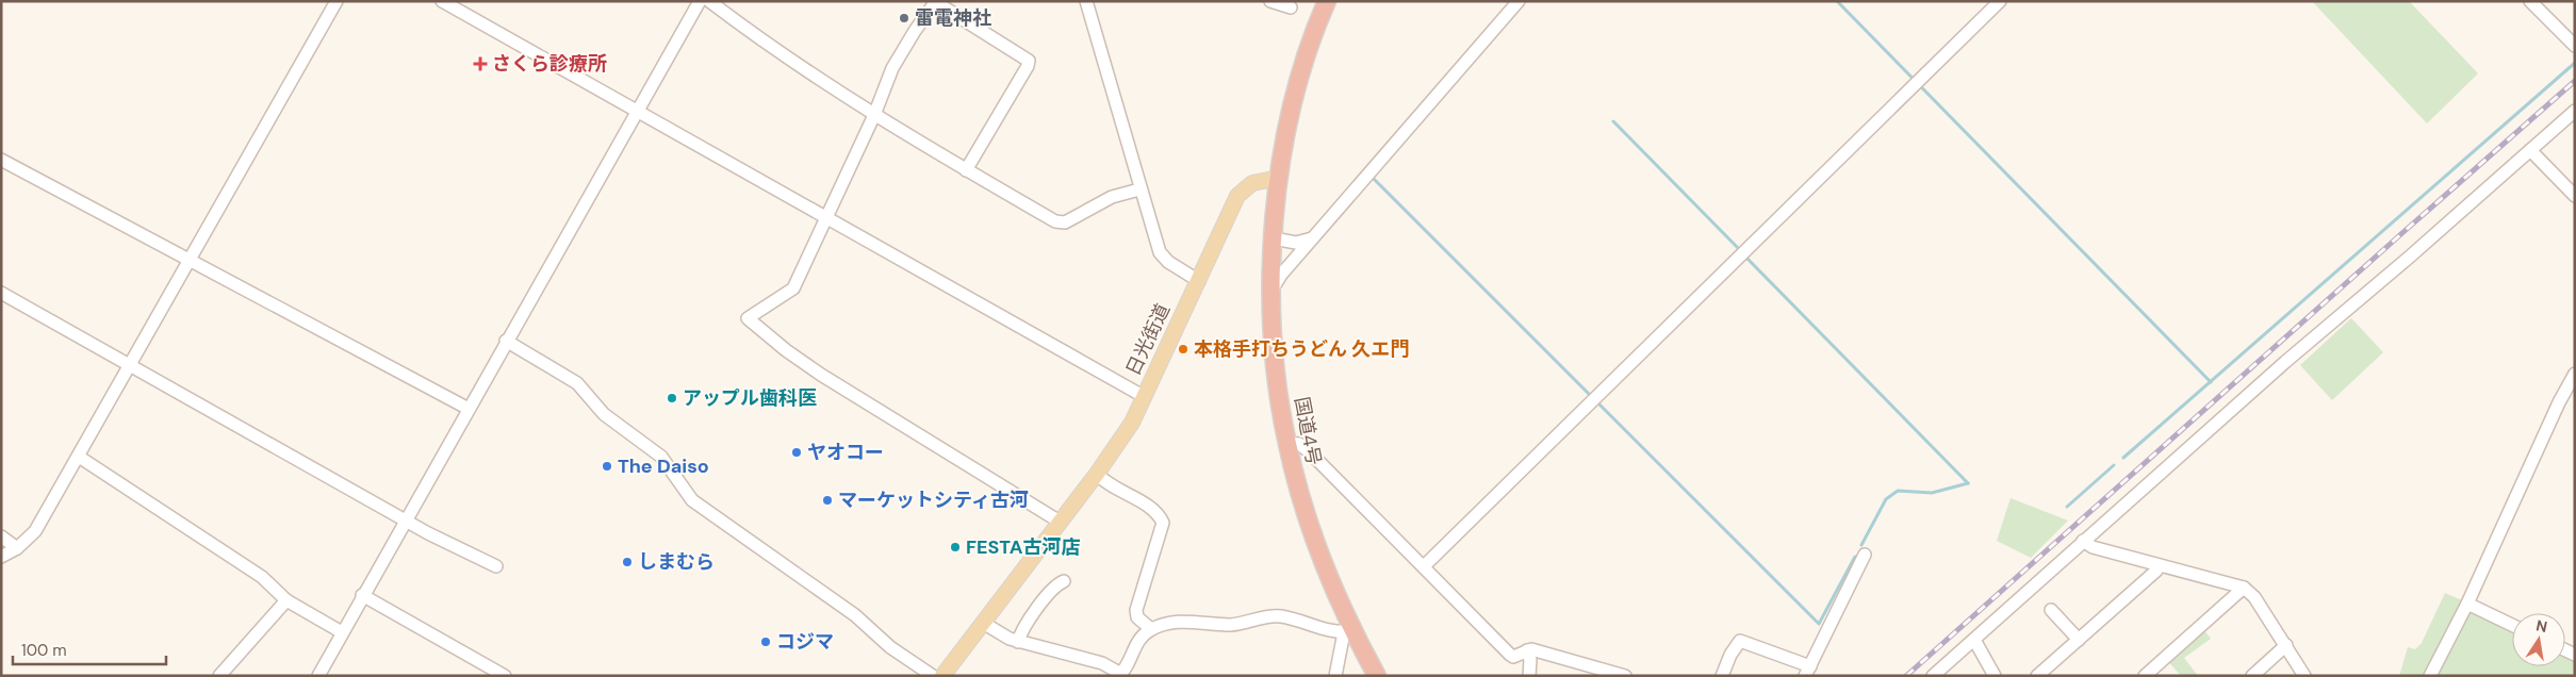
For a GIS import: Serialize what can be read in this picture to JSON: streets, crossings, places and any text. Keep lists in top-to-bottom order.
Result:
{
  "streets": {
    "highway": ["国道4号"],
    "main road": ["日光街道"]
  },
  "crossings": [
    ["日光街道", "国道4号"]
  ],
  "places": {
    "other": [
      "雷電神社",
      "本格手打ちうどん 久エ門",
      "アップル歯科医",
      "ヤオコー",
      "The Daiso",
      "マーケットシティ古河",
      "FESTA古河店",
      "しまむら",
      "コジマ"
    ],
    "health": ["さくら診療所"]
  },
  "scale_bar": "100 m",
  "north": "top"
}
